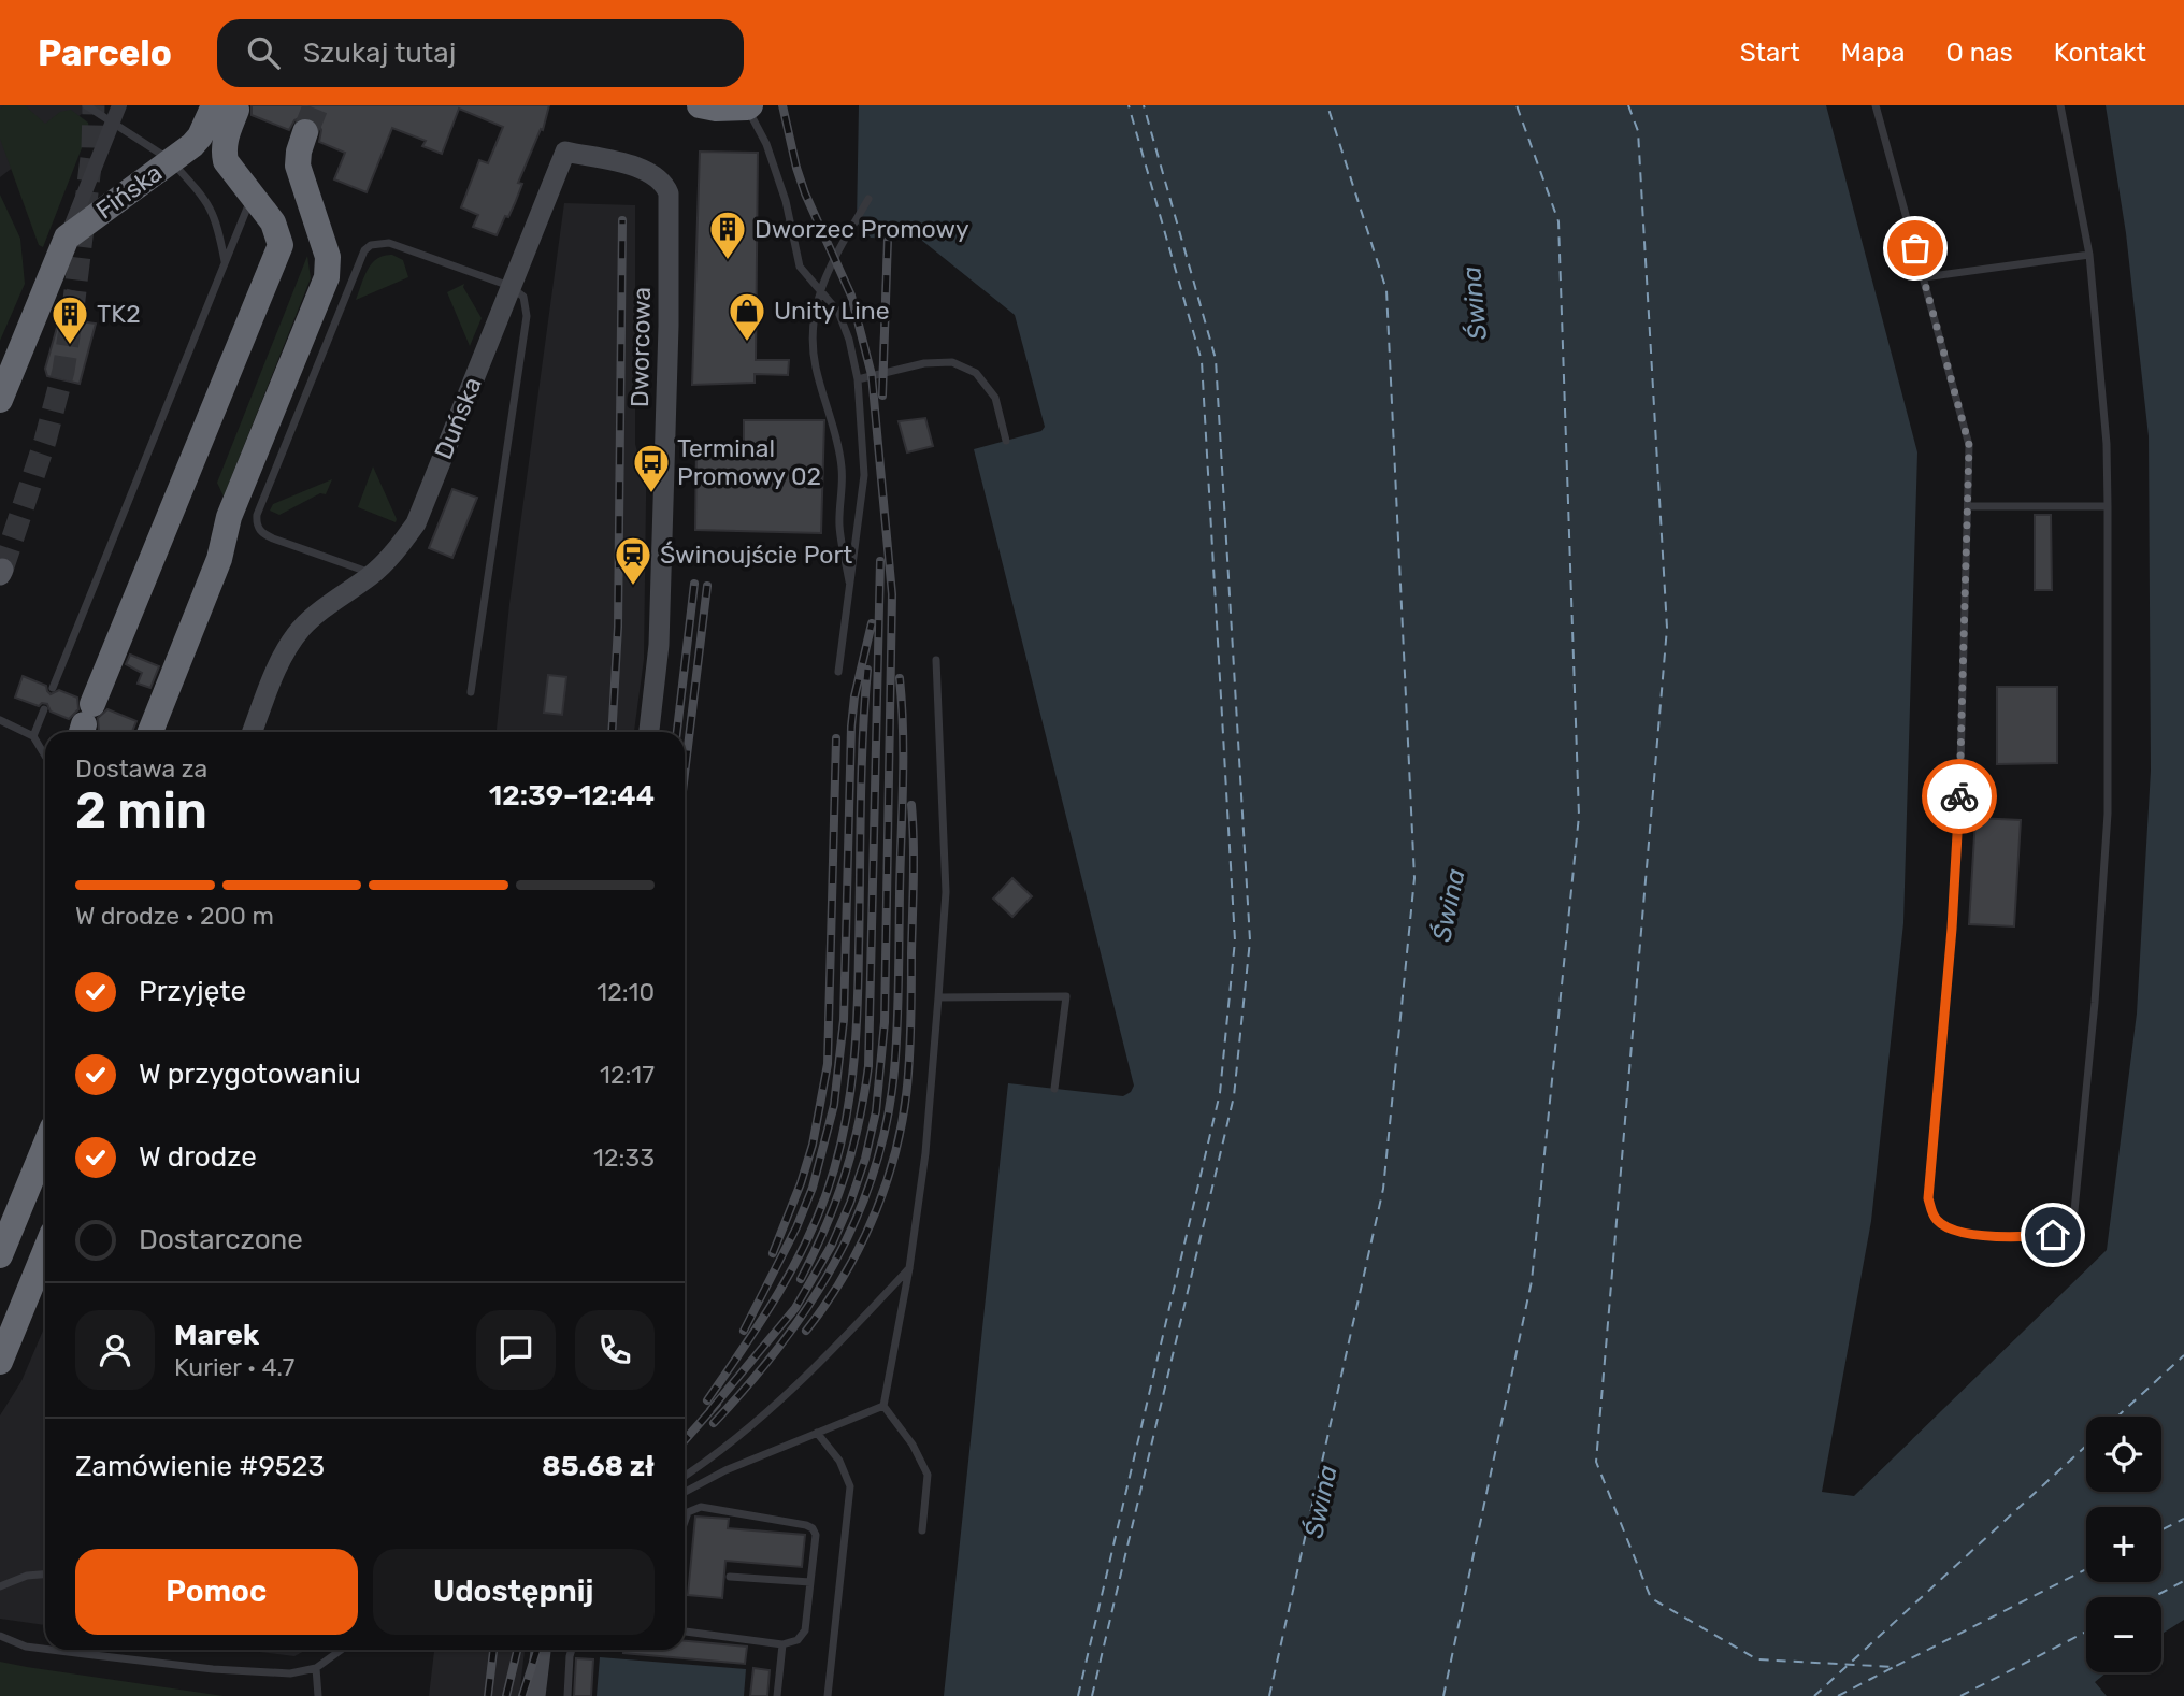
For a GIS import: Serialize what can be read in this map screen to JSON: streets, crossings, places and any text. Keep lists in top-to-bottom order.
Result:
{
  "streets": {
    "highway": ["Fińska"],
    "street": ["Dworcowa", "Duńska"]
  },
  "crossings": [
    ["Dworcowa", "Duńska"]
  ],
  "water": ["Świna"],
  "places": {
    "building": ["Dworzec Promowy", "TK2"],
    "shop": ["Unity Line"],
    "bus stop": ["Terminal Promowy 02"],
    "station": ["Świnoujście Port"]
  },
  "page": {
    "header": "Parcelo",
    "search": "Szukaj tutaj",
    "nav": [
      "Start",
      "Mapa",
      "O nas",
      "Kontakt"
    ],
    "heading": ["2 min", "Dostawa za", "12:39–12:44"],
    "panel": [
      "Marek",
      "Kurier · 4.7",
      "Zamówienie #9523",
      "85.68 zł"
    ],
    "bar": "W drodze · 200 m",
    "list": [
      ["Przyjęte", "12:10"],
      ["W przygotowaniu", "12:17"],
      ["W drodze", "12:33"],
      "Dostarczone"
    ],
    "map_buttons": ["+", "−"],
    "buttons": ["Pomoc", "Udostępnij"]
  }
}
